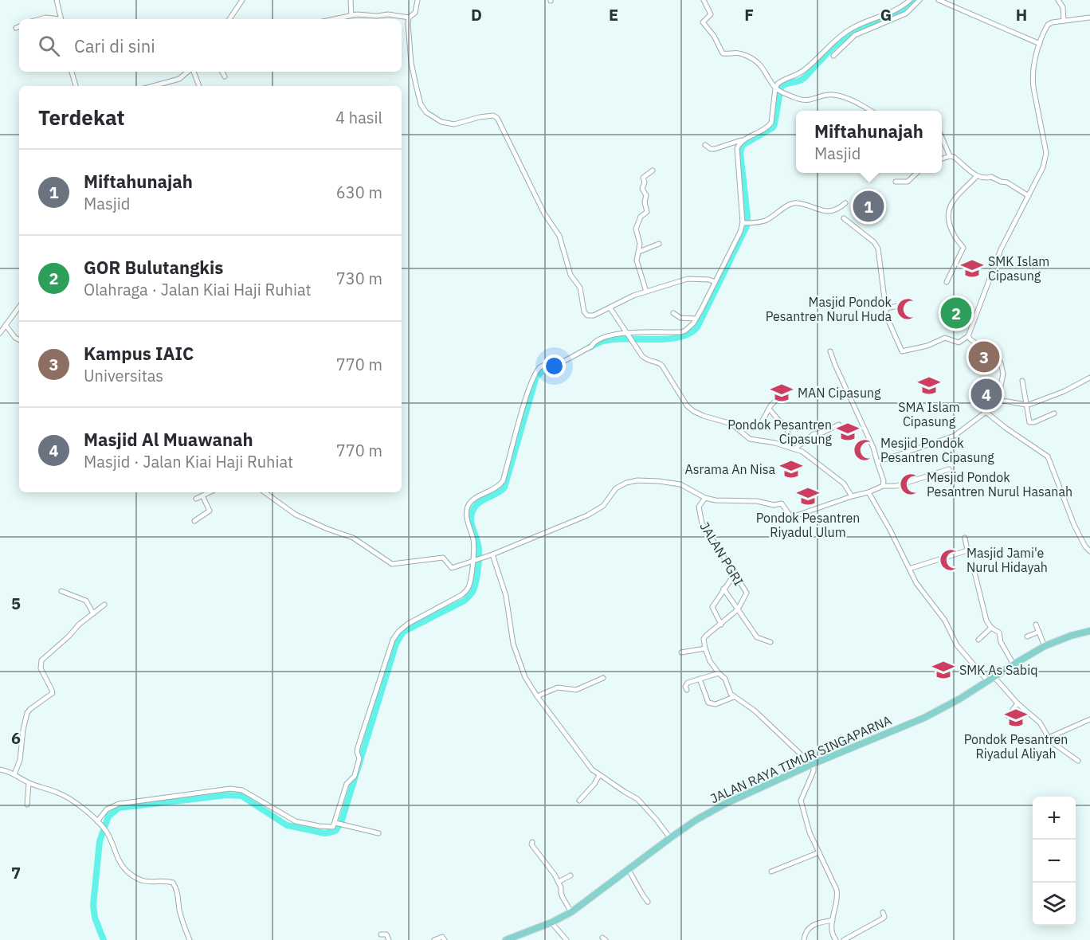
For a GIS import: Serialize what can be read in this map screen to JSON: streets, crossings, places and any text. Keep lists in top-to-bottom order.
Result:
{
  "streets": {
    "main road": ["JALAN RAYA TIMUR SINGAPARNA"],
    "street": ["JALAN PGRI"]
  },
  "places": {
    "school or university": [
      "SMK Islam Cipasung",
      "SMA Islam Cipasung",
      "MAN Cipasung",
      "Pondok Pesantren Cipasung",
      "Asrama An Nisa",
      "Pondok Pesantren Riyadul Ulum",
      "SMK As Sabiq",
      "Pondok Pesantren Riyadul Aliyah"
    ],
    "mosque": [
      "Masjid Pondok Pesantren Nurul Huda",
      "Mesjid Pondok Pesantren Cipasung",
      "Mesjid Pondok Pesantren Nurul Hasanah",
      "Masjid Jami'e Nurul Hidayah"
    ]
  },
  "page": {
    "search": "Cari di sini",
    "heading": ["Terdekat", "4 hasil"],
    "popup": ["Miftahunajah", "Masjid"],
    "list": [
      {
        "mark": "1",
        "name": "Miftahunajah",
        "note": "Masjid",
        "value": "630 m"
      },
      {
        "mark": "2",
        "name": "GOR Bulutangkis",
        "note": "Olahraga · Jalan Kiai Haji Ruhiat",
        "value": "730 m"
      },
      {
        "mark": "3",
        "name": "Kampus IAIC",
        "note": "Universitas",
        "value": "770 m"
      },
      {
        "mark": "4",
        "name": "Masjid Al Muawanah",
        "note": "Masjid · Jalan Kiai Haji Ruhiat",
        "value": "770 m"
      }
    ],
    "pins": [
      "1",
      "2",
      "3",
      "4"
    ],
    "map_buttons": ["+", "−"]
  },
  "grid": {
    "columns": [
      "D",
      "E",
      "F",
      "G",
      "H"
    ],
    "rows": ["5", "6", "7"]
  }
}
